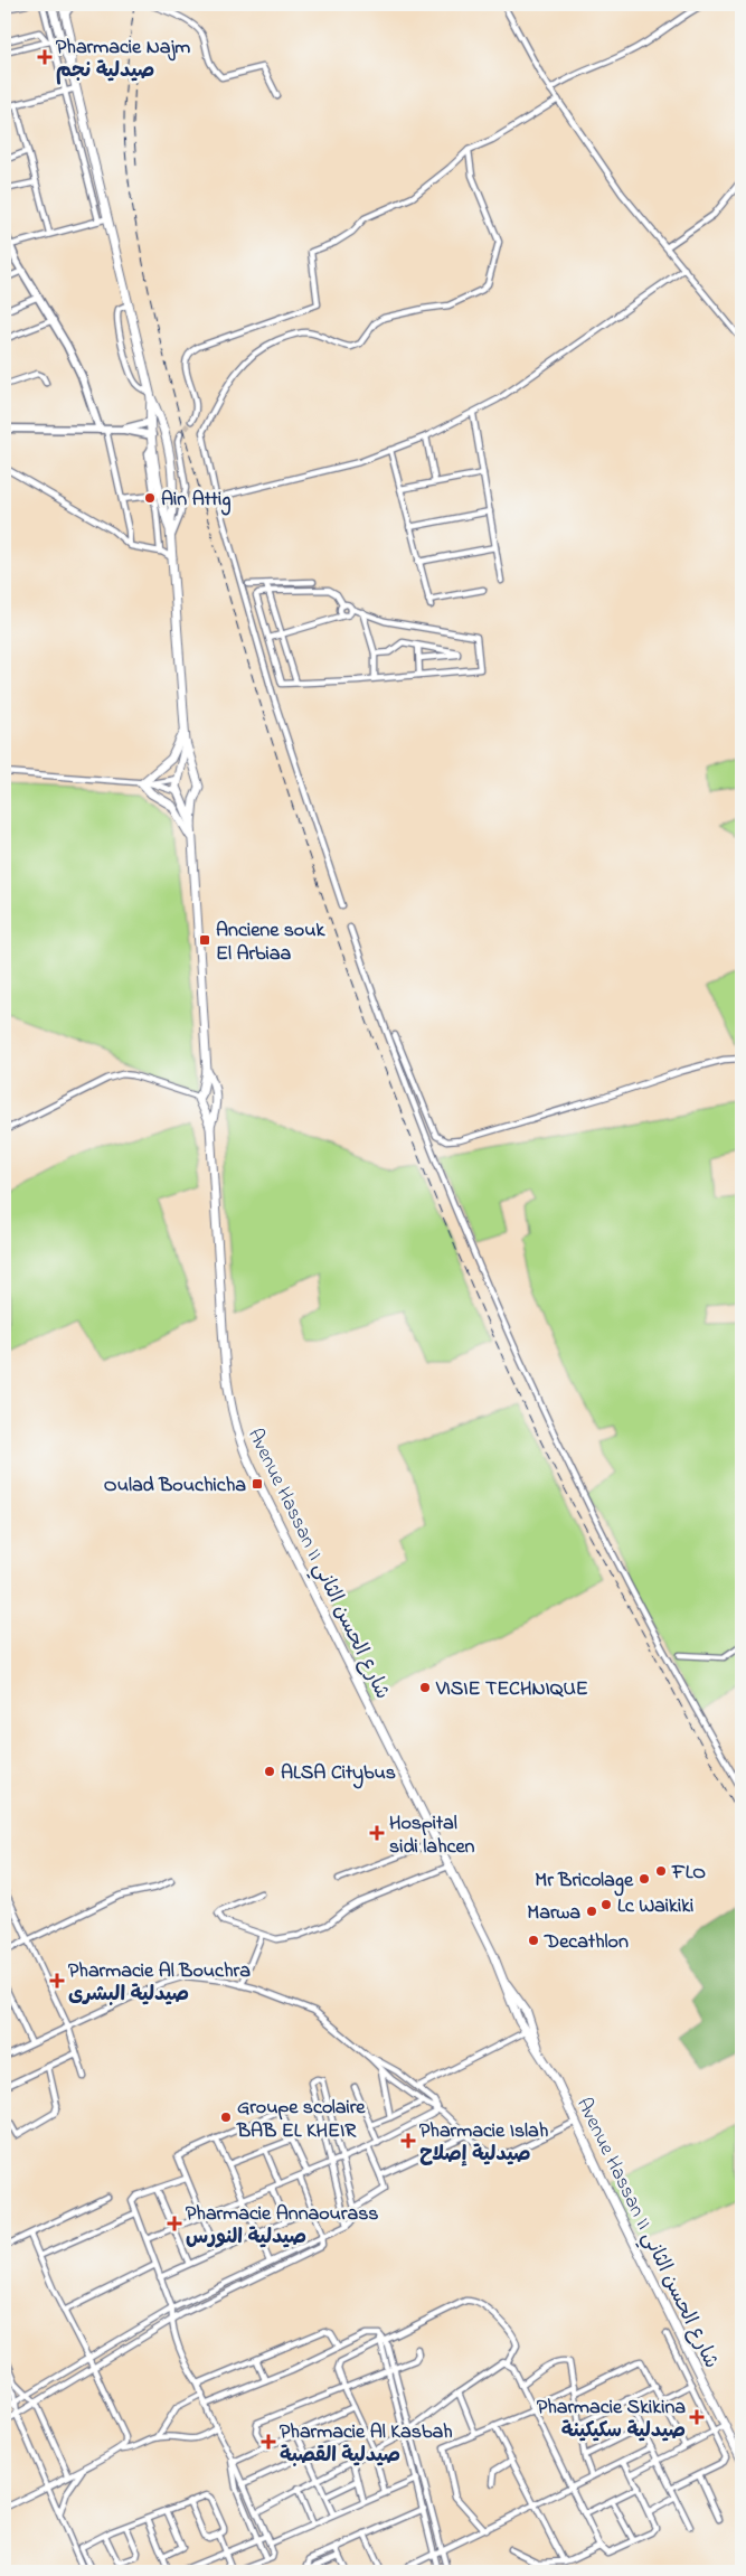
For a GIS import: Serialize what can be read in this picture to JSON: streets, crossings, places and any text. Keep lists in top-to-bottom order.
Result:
{
  "streets": {
    "main road": ["Avenue Hassan II شارع الحسن الثاني"]
  },
  "places": {
    "health": [
      "Pharmacie Najm صيدلية نجم",
      "Hospital sidi lahcen",
      "Pharmacie Al Bouchra صيدلية البشرى",
      "Pharmacie Islah صيدلية إصلاح",
      "Pharmacie Annaourass صيدلية النورس",
      "Pharmacie Skikina صيدلية سكيكينة",
      "Pharmacie Al Kasbah صيدلية القصبة"
    ],
    "other": [
      "Ain Attig",
      "VISIE TECHNIQUE",
      "ALSA Citybus",
      "FLO",
      "Mr Bricolage",
      "Lc Waikiki",
      "Marwa",
      "Decathlon",
      "Groupe scolaire BAB EL KHEIR"
    ],
    "transit": ["Anciene souk El Arbiaa", "Oulad Bouchicha"]
  }
}
